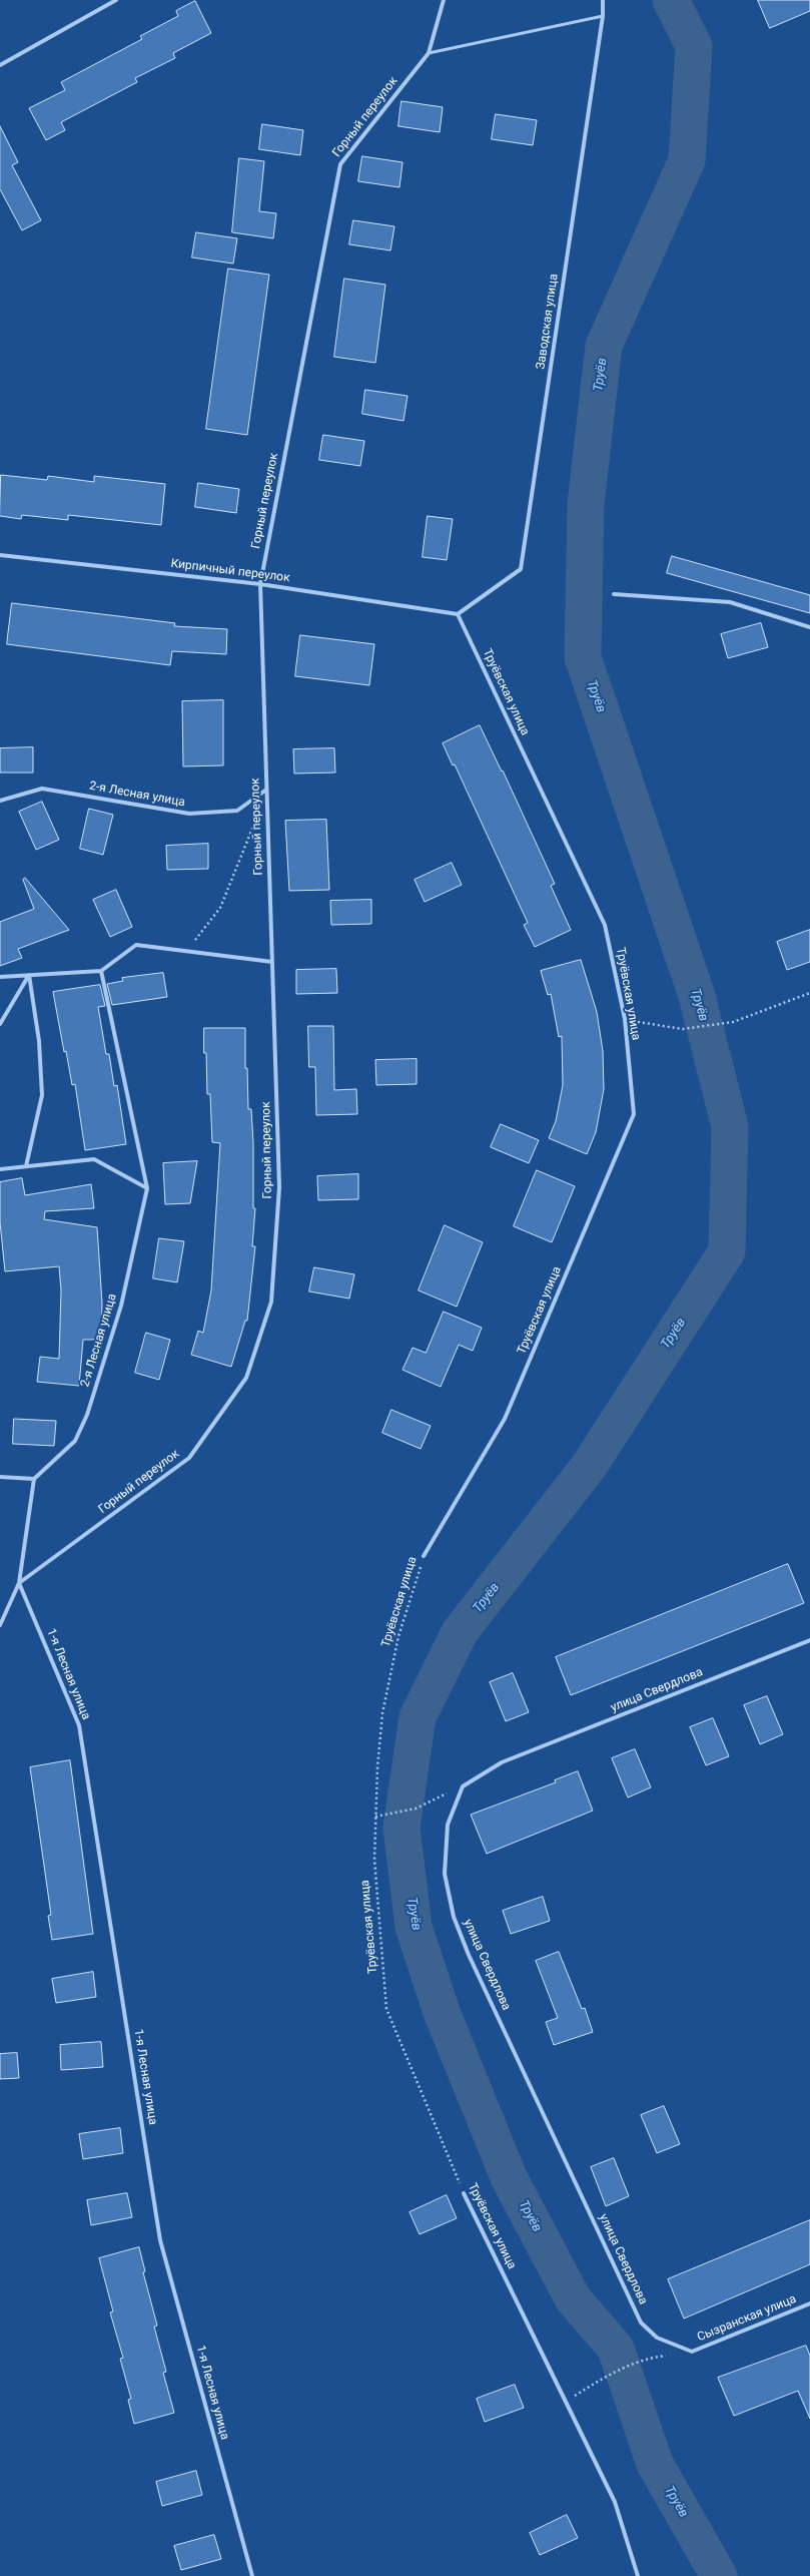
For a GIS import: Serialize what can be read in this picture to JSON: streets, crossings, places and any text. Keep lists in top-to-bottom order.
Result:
{
  "streets": {
    "street": [
      "Горный переулок",
      "Заводская улица",
      "Кирпичный переулок",
      "Труёвская улица",
      "2-я Лесная улица",
      "1-я Лесная улица",
      "улица Свердлова",
      "Сызранская улица"
    ]
  },
  "crossings": [
    ["Горный переулок", "Кирпичный переулок"],
    ["Горный переулок", "2-я Лесная улица"],
    ["Горный переулок", "1-я Лесная улица"],
    ["Заводская улица", "Кирпичный переулок"],
    ["Заводская улица", "Труёвская улица"],
    ["Кирпичный переулок", "Труёвская улица"],
    ["улица Свердлова", "Сызранская улица"]
  ],
  "water": ["Труёв"]
}
